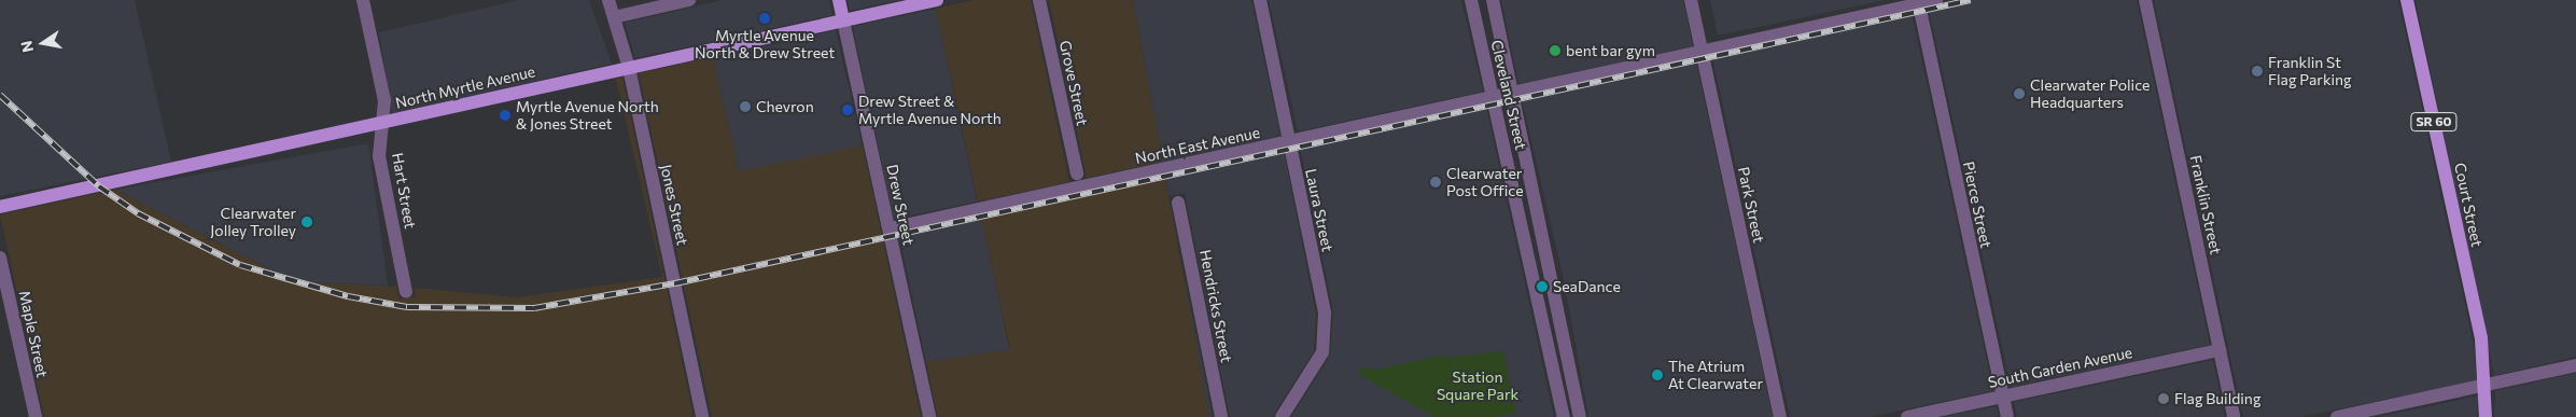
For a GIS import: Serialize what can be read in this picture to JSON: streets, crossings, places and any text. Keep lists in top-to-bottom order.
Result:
{
  "streets": {
    "main road": [
      "North Myrtle Avenue",
      "SR 60",
      "Drew Street",
      "Court Street"
    ],
    "street": [
      "Grove Street",
      "Cleveland Street",
      "North East Avenue",
      "Hart Street",
      "Jones Street",
      "Park Street",
      "Pierce Street",
      "Franklin Street",
      "Laura Street",
      "Hendricks Street",
      "Maple Street",
      "South Garden Avenue"
    ]
  },
  "crossings": [
    ["North Myrtle Avenue", "Hart Street"],
    ["North Myrtle Avenue", "Jones Street"],
    ["North Myrtle Avenue", "Drew Street"],
    ["Cleveland Street", "North East Avenue"],
    ["North East Avenue", "Drew Street"],
    ["North East Avenue", "Park Street"],
    ["North East Avenue", "Pierce Street"],
    ["North East Avenue", "Laura Street"],
    ["Pierce Street", "South Garden Avenue"],
    ["Franklin Street", "South Garden Avenue"]
  ],
  "parks": ["Station Square Park"],
  "places": [
    "Myrtle Avenue North & Drew Street",
    "bent bar gym",
    "Franklin St Flag Parking",
    "Clearwater Police Headquarters",
    "Chevron",
    "Drew Street & Myrtle Avenue North",
    "Myrtle Avenue North & Jones Street",
    "Clearwater Post Office",
    "Clearwater Jolley Trolley",
    "SeaDance",
    "The Atrium At Clearwater",
    "Flag Building"
  ],
  "north": "left"
}
